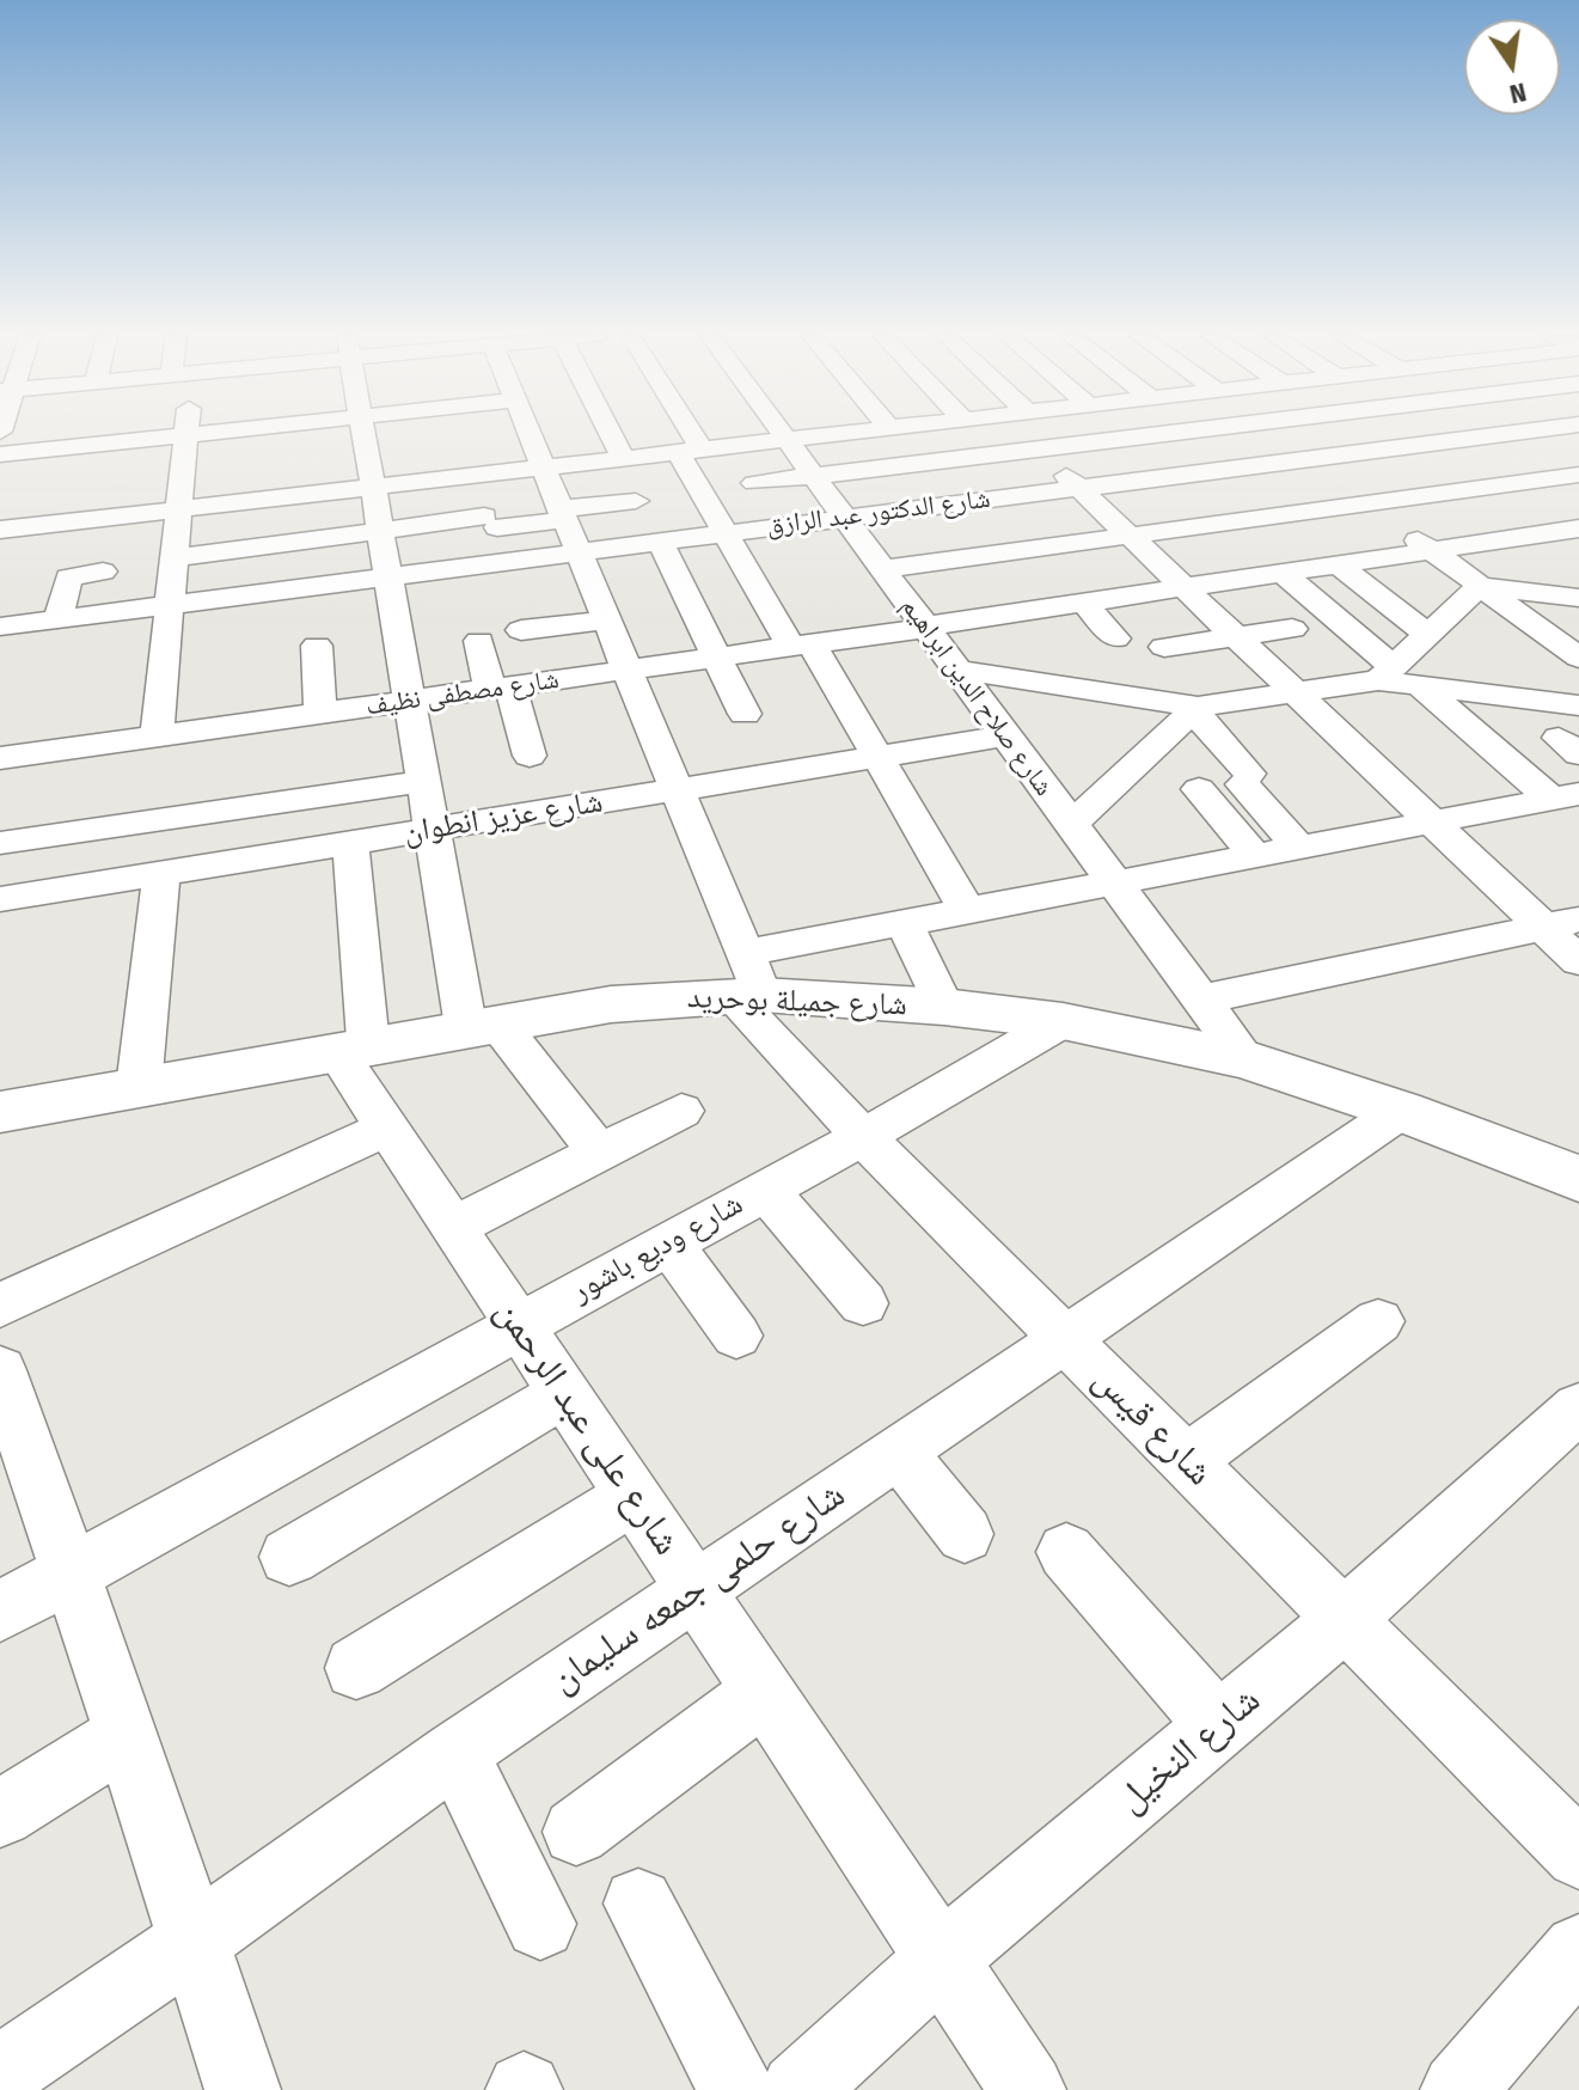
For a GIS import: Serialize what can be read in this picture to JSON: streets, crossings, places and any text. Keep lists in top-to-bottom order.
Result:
{
  "streets": {
    "main road": ["شارع جميلة بوحريد"],
    "street": [
      "شارع الدكتور عبد الرازق",
      "شارع مصطفى نظيف",
      "شارع صلاح الدين ابراهيم",
      "شارع عزيز انطوان",
      "شارع وديع باشور",
      "شارع قيس",
      "شارع على عبد الرحمن",
      "شارع حلمى جمعه سليمان",
      "شارع النخيل"
    ]
  },
  "crossings": [
    ["شارع الدكتور عبد الرازق", "شارع صلاح الدين ابراهيم"],
    ["شارع مصطفى نظيف", "شارع صلاح الدين ابراهيم"],
    ["شارع صلاح الدين ابراهيم", "شارع عزيز انطوان"],
    ["شارع صلاح الدين ابراهيم", "شارع جميلة بوحريد"],
    ["شارع جميلة بوحريد", "شارع وديع باشور"],
    ["شارع جميلة بوحريد", "شارع قيس"],
    ["شارع جميلة بوحريد", "شارع على عبد الرحمن"],
    ["شارع جميلة بوحريد", "شارع حلمى جمعه سليمان"],
    ["شارع وديع باشور", "شارع قيس"],
    ["شارع وديع باشور", "شارع على عبد الرحمن"],
    ["شارع قيس", "شارع حلمى جمعه سليمان"],
    ["شارع قيس", "شارع النخيل"],
    ["شارع على عبد الرحمن", "شارع حلمى جمعه سليمان"],
    ["شارع على عبد الرحمن", "شارع النخيل"]
  ],
  "north": "bottom"
}
